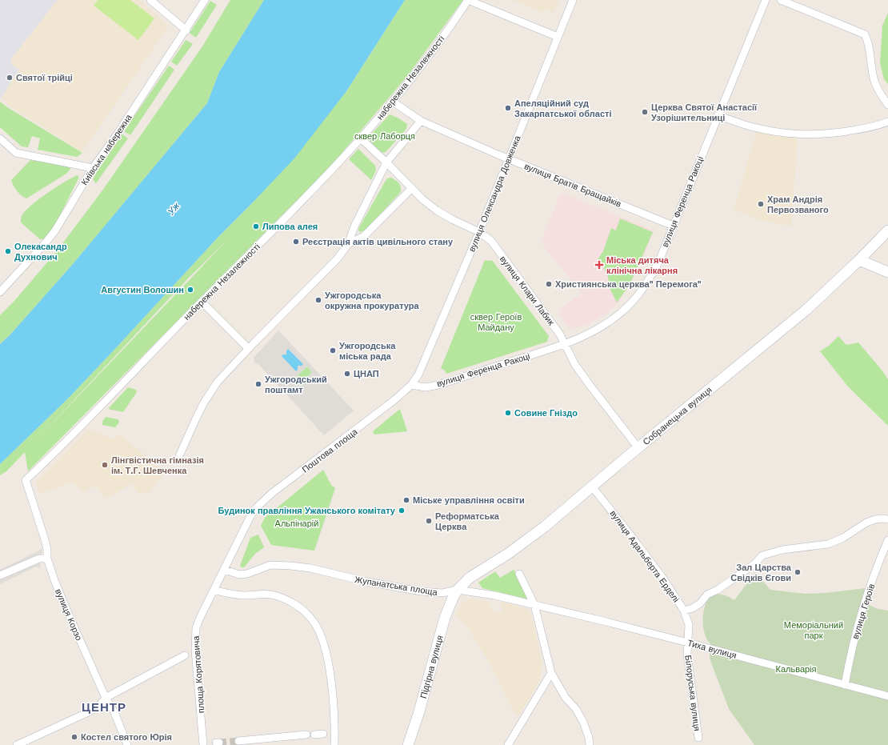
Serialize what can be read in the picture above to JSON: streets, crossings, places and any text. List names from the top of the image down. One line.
{"streets":{"main road":["Собранецька вулиця","Підгірна вулиця"],"street":["набережна Незалежності","Київська набережна","вулиця Братів Бращайків","вулиця Олександра Довженка","вулиця Ференца Ракоці","вулиця Клари Лабик","Поштова площа","вулиця Адальберта Ерделі","Жупанатська площа","вулиця Героїв","вулиця Корзо","Тиха вулиця","площа Корятовича","Білоруська вулиця"]},"crossings":[["набережна Незалежності","вулиця Корзо"],["вулиця Братів Бращайків","вулиця Олександра Довженка"],["вулиця Братів Бращайків","вулиця Ференца Ракоці"],["вулиця Олександра Довженка","вулиця Ференца Ракоці"],["вулиця Олександра Довженка","вулиця Клари Лабик"],["вулиця Олександра Довженка","Поштова площа"],["вулиця Ференца Ракоці","вулиця Клари Лабик"],["вулиця Ференца Ракоці","Поштова площа"],["вулиця Клари Лабик","Собранецька вулиця"],["Собранецька вулиця","вулиця Адальберта Ерделі"],["Собранецька вулиця","Жупанатська площа"],["Собранецька вулиця","Підгірна вулиця"],["Поштова площа","Жупанатська площа"],["вулиця Адальберта Ерделі","Білоруська вулиця"],["Жупанатська площа","Тиха вулиця"],["Жупанатська площа","Підгірна вулиця"],["вулиця Героїв","Тиха вулиця"],["Тиха вулиця","Білоруська вулиця"]],"districts":["ЦЕНТР"],"water":["Уж"],"parks":["сквер Лаборця","сквер Героїв Майдану","Альпінарій","Меморіальний парк","Кальварія"],"places":{"other":["Святої трійці","Апеляційний суд Закарпатської області","Церква Святої Анастасії Узорішительниці","Храм Андрія Первозваного","Липова алея","Реєстрація актів цивільного стану","Олекасандр Духнович","Християнська церква\" Перемога\"","Августин Волошин","Ужгородська окружна прокуратура","Ужгородська міська рада","ЦНАП","Ужгородський поштамт","Совине Гніздо","Лінгвістична гімназія ім. Т.Г. Шевченка","Міське управління освіти","Будинок правління Ужанського комітату","Реформатська Церква","Зал Царства Свідків Єгови","Костел святого Юрія"],"health":["Міська дитяча клінічна лікарня"]}}
